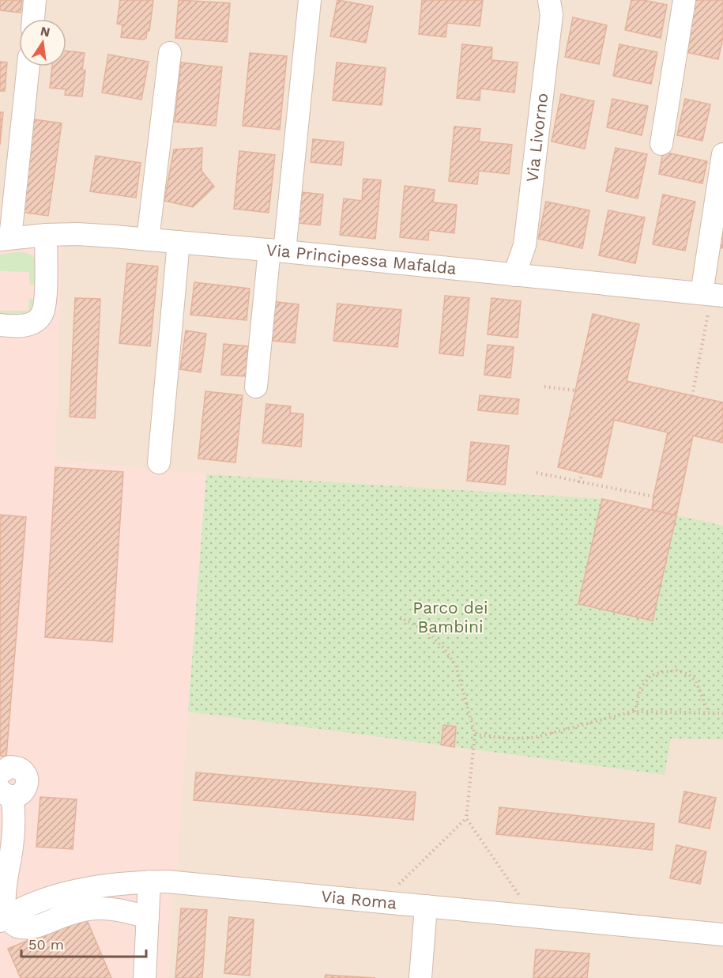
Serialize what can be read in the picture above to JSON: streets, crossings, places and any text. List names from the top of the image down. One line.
{"streets":{"street":["Via Livorno","Via Principessa Mafalda","Via Roma"]},"crossings":[["Via Livorno","Via Principessa Mafalda"]],"parks":["Parco dei Bambini"],"scale_bar":"50 m","north":"top"}
